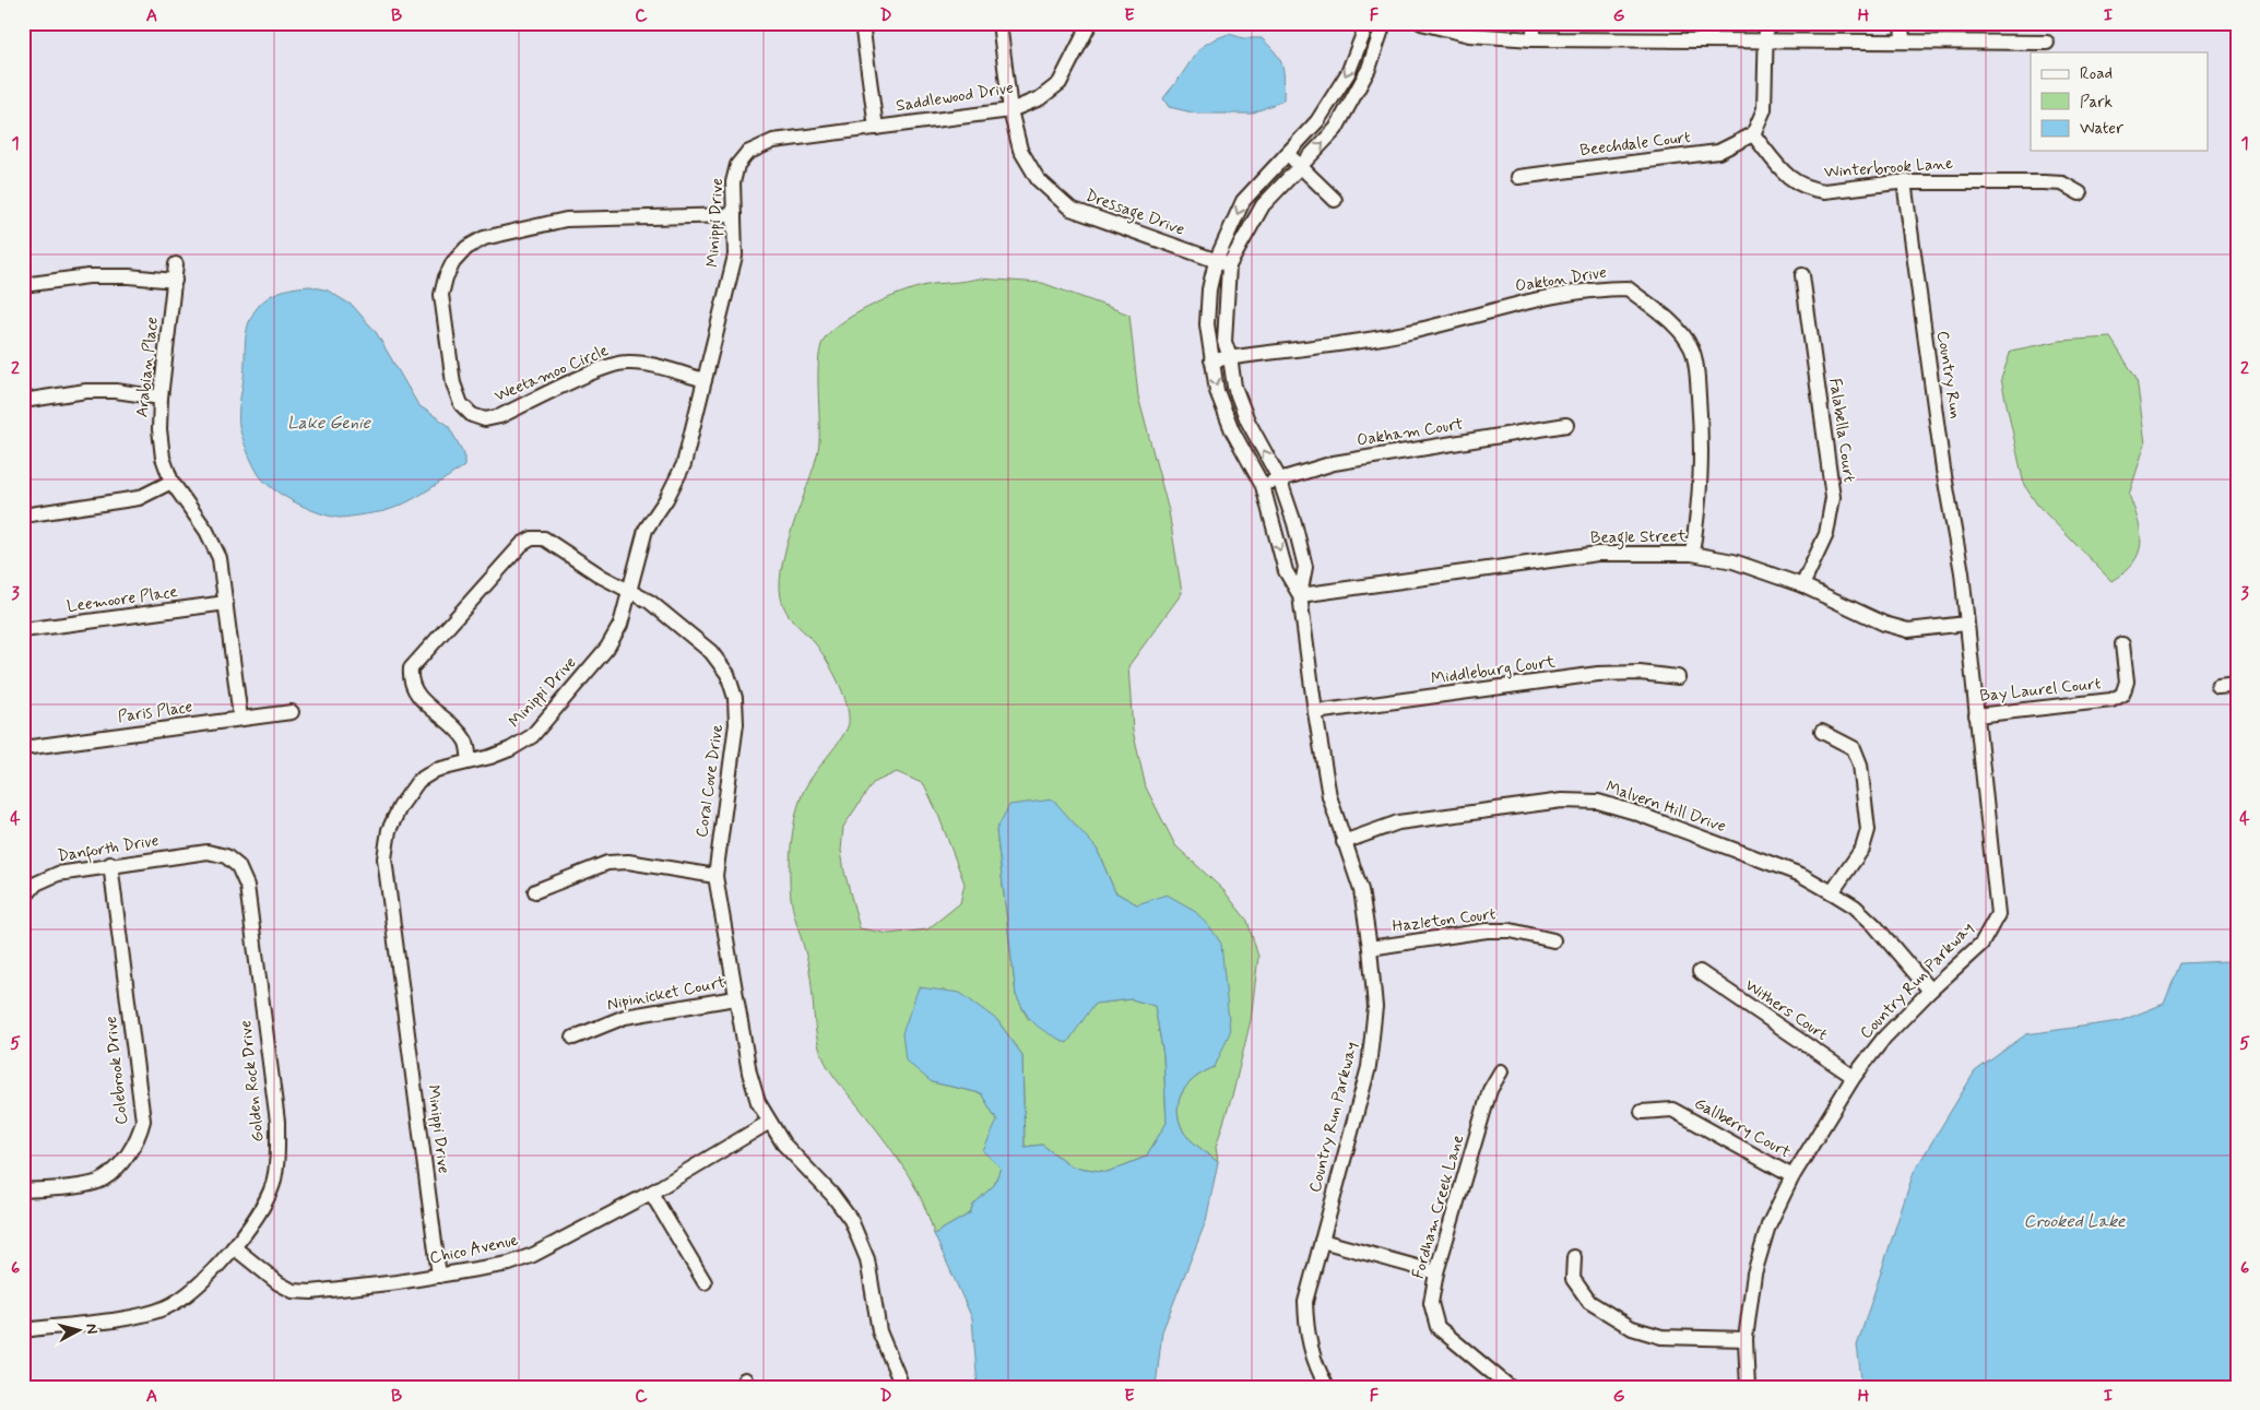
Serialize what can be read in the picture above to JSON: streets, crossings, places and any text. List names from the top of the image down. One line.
{"streets":{"street":["Saddlewood Drive","Beechdale Court","Winterbrook Lane","Dressage Drive","Minippi Drive","Oakton Drive","Arabian Place","Weetamoo Circle","Country Run","Falabella Court","Oakham Court","Beagle Street","Leemoore Place","Middleburg Court","Bay Laurel Court","Paris Place","Coral Cove Drive","Malvern Hill Drive","Danforth Drive","Hazleton Court","Country Run Parkway","Nipinicket Court","Withers Court","Colebrook Drive","Golden Rock Drive","Gallberry Court","Fordham Creek Lane","Chico Avenue"]},"crossings":[["Saddlewood Drive","Dressage Drive"],["Saddlewood Drive","Minippi Drive"],["Beechdale Court","Winterbrook Lane"],["Winterbrook Lane","Country Run"],["Dressage Drive","Country Run Parkway"],["Minippi Drive","Weetamoo Circle"],["Minippi Drive","Coral Cove Drive"],["Minippi Drive","Chico Avenue"],["Oakton Drive","Beagle Street"],["Oakton Drive","Country Run Parkway"],["Arabian Place","Leemoore Place"],["Arabian Place","Paris Place"],["Country Run","Country Run Parkway"],["Falabella Court","Beagle Street"],["Oakham Court","Country Run Parkway"],["Beagle Street","Country Run Parkway"],["Middleburg Court","Country Run Parkway"],["Bay Laurel Court","Country Run Parkway"],["Coral Cove Drive","Nipinicket Court"],["Coral Cove Drive","Chico Avenue"],["Malvern Hill Drive","Country Run Parkway"],["Danforth Drive","Colebrook Drive"],["Danforth Drive","Golden Rock Drive"],["Hazleton Court","Country Run Parkway"],["Country Run Parkway","Withers Court"],["Country Run Parkway","Gallberry Court"],["Golden Rock Drive","Chico Avenue"]],"water":["Lake Genie","Crooked Lake"],"legend":["Road","Park","Water"],"north":"right","grid":{"columns":["A","B","C","D","E","F","G","H","I"],"rows":["1","2","3","4","5","6"]}}
